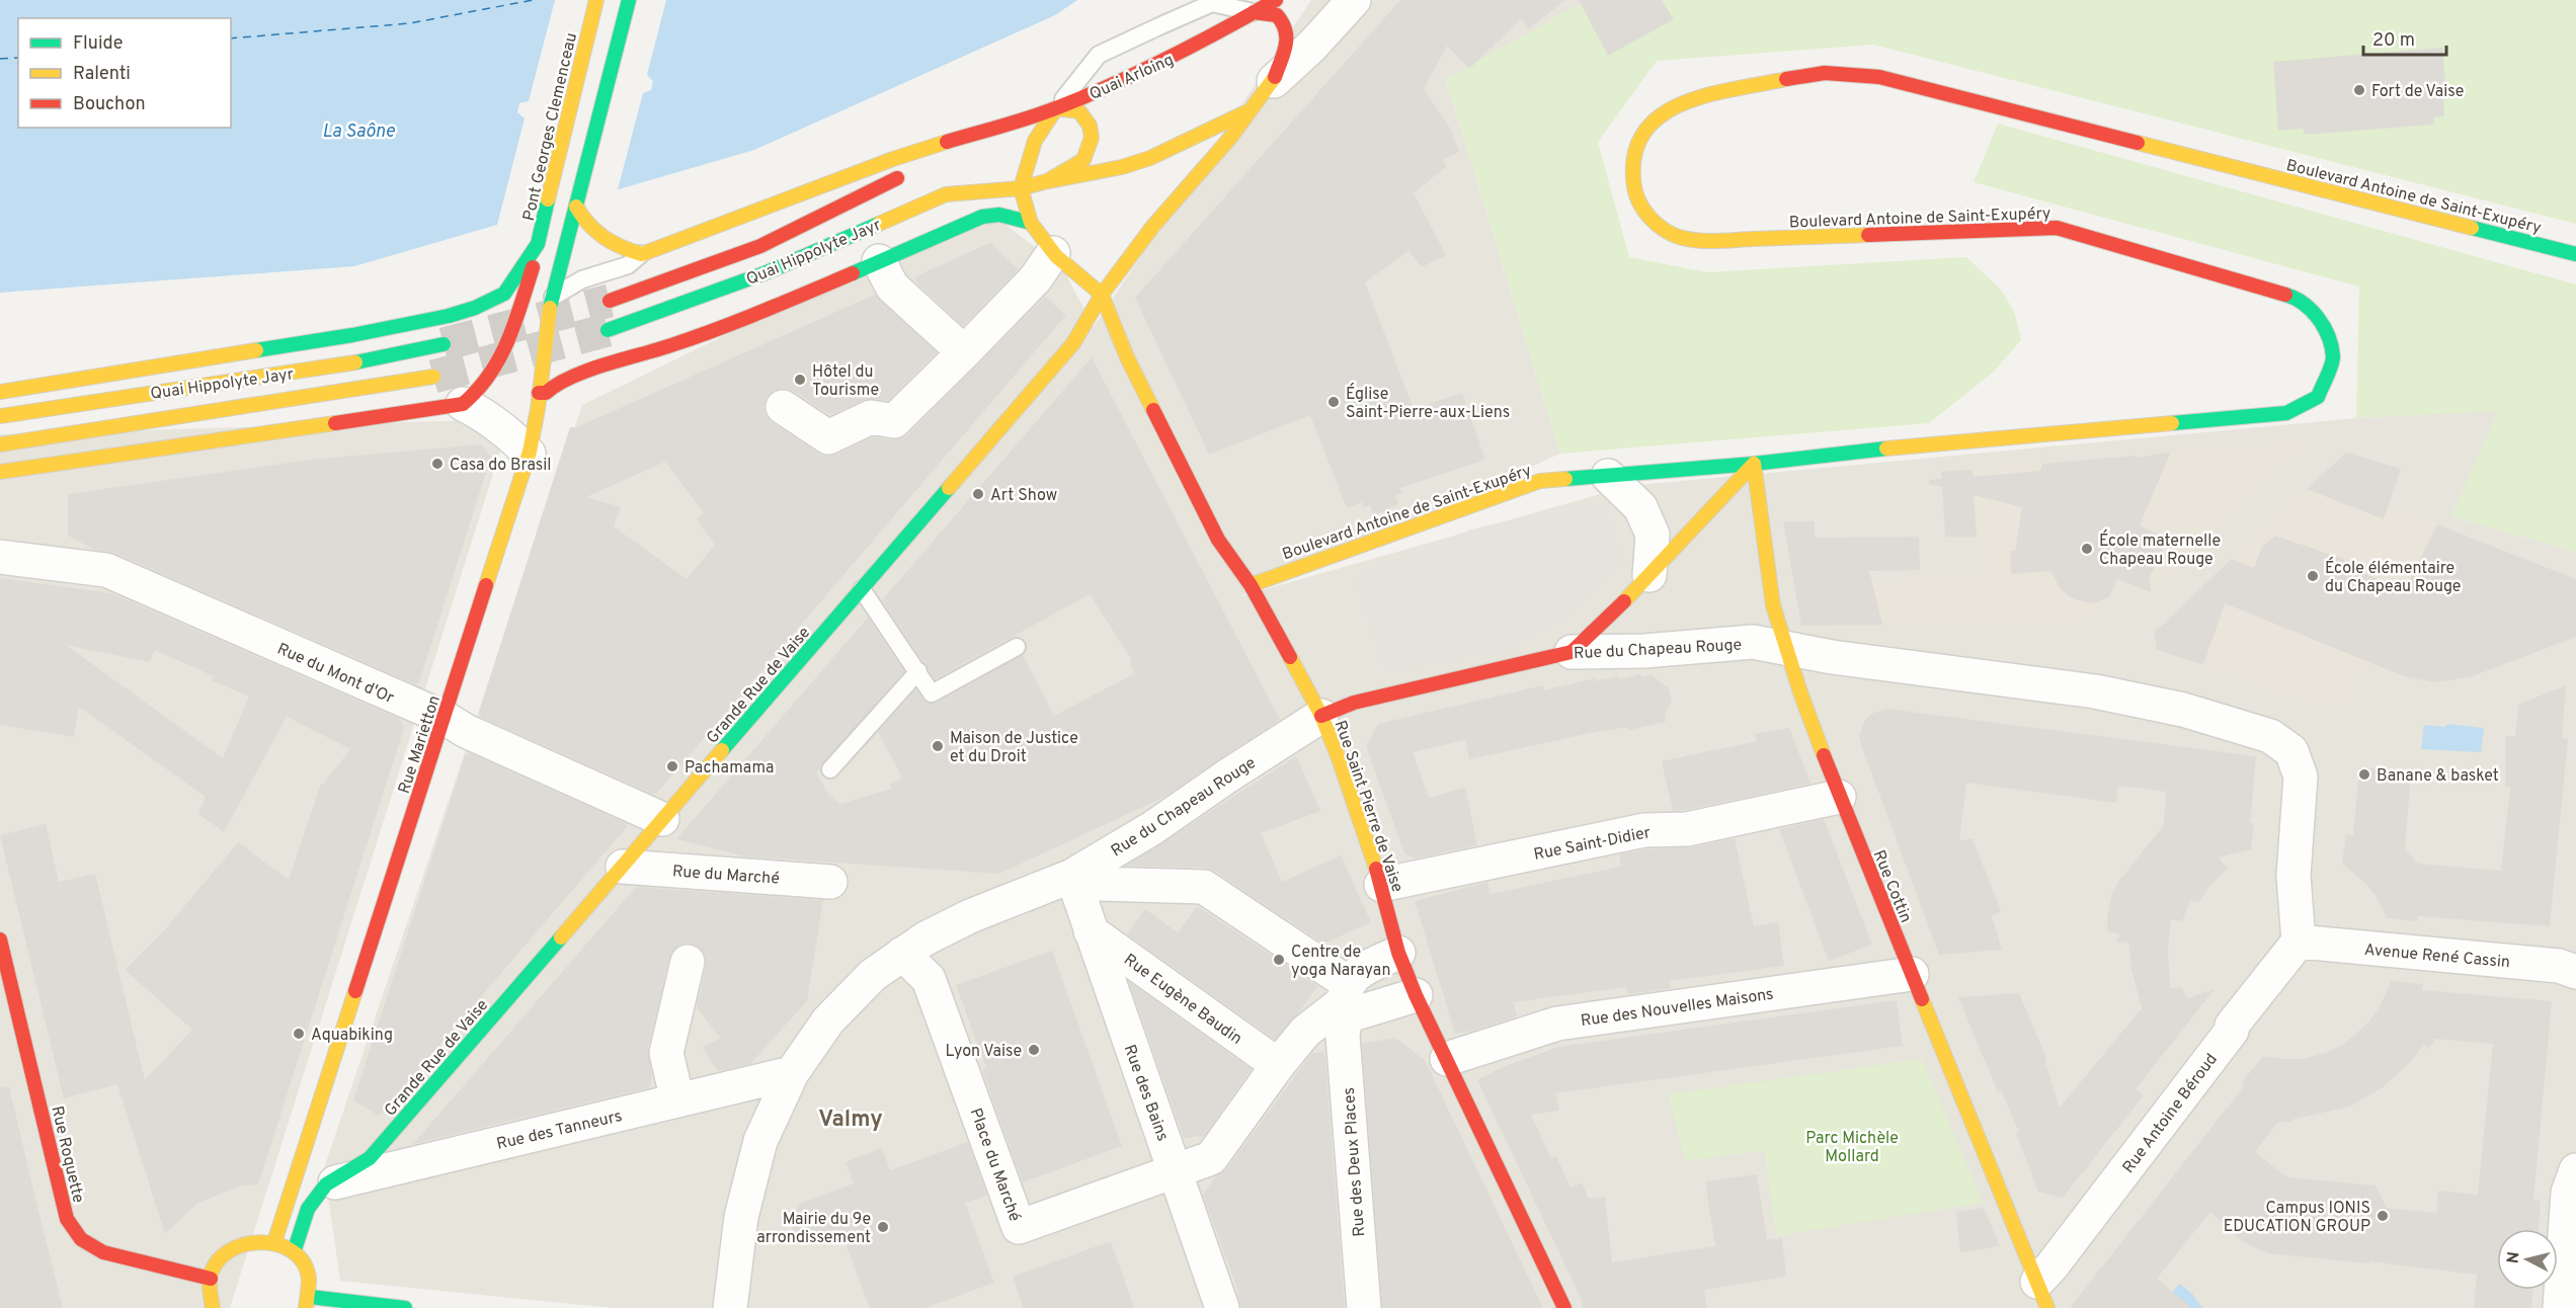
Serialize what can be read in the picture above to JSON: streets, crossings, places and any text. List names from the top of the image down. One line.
{"streets":{"street":["Quai Arloing","Pont Georges Clemenceau","Boulevard Antoine de Saint-Exupéry","Quai Hippolyte Jayr","Rue du Chapeau Rouge","Rue du Mont d'Or","Grande Rue de Vaise","Rue Marietton","Rue Saint Pierre de Vaise","Rue Saint-Didier","Rue du Marché","Rue Cottin","Avenue René Cassin","Rue Eugène Baudin","Rue des Nouvelles Maisons","Rue des Bains","Rue Antoine Béroud","Rue des Tanneurs","Rue Roquette","Rue des Deux Places","Place du Marché"]},"crossings":[["Boulevard Antoine de Saint-Exupéry","Rue Saint Pierre de Vaise"],["Boulevard Antoine de Saint-Exupéry","Rue Cottin"],["Rue du Chapeau Rouge","Rue Saint Pierre de Vaise"],["Rue du Chapeau Rouge","Rue Cottin"],["Rue du Chapeau Rouge","Avenue René Cassin"],["Rue du Chapeau Rouge","Rue des Bains"],["Rue du Chapeau Rouge","Rue Antoine Béroud"],["Rue du Chapeau Rouge","Place du Marché"],["Rue du Mont d'Or","Grande Rue de Vaise"],["Rue du Mont d'Or","Rue Marietton"],["Grande Rue de Vaise","Rue Saint Pierre de Vaise"],["Grande Rue de Vaise","Rue du Marché"],["Grande Rue de Vaise","Rue des Tanneurs"],["Rue Saint Pierre de Vaise","Rue Saint-Didier"],["Rue Saint Pierre de Vaise","Rue des Nouvelles Maisons"],["Rue Saint-Didier","Rue Cottin"],["Rue Cottin","Rue des Nouvelles Maisons"],["Rue Cottin","Rue Antoine Béroud"],["Avenue René Cassin","Rue Antoine Béroud"],["Rue Eugène Baudin","Rue des Bains"],["Rue des Bains","Place du Marché"]],"districts":["Valmy"],"water":["La Saône"],"parks":["Parc Michèle Mollard"],"places":["Fort de Vaise","Hôtel du Tourisme","Église Saint-Pierre-aux-Liens","Casa do Brasil","Art Show","École maternelle Chapeau Rouge","École élémentaire du Chapeau Rouge","Maison de Justice et du Droit","Pachamama","Banane & basket","Centre de yoga Narayan","Aquabiking","Lyon Vaise","Campus IONIS EDUCATION GROUP","Mairie du 9e arrondissement"],"legend":["Fluide","Ralenti","Bouchon"],"scale_bar":"20 m","north":"left"}
